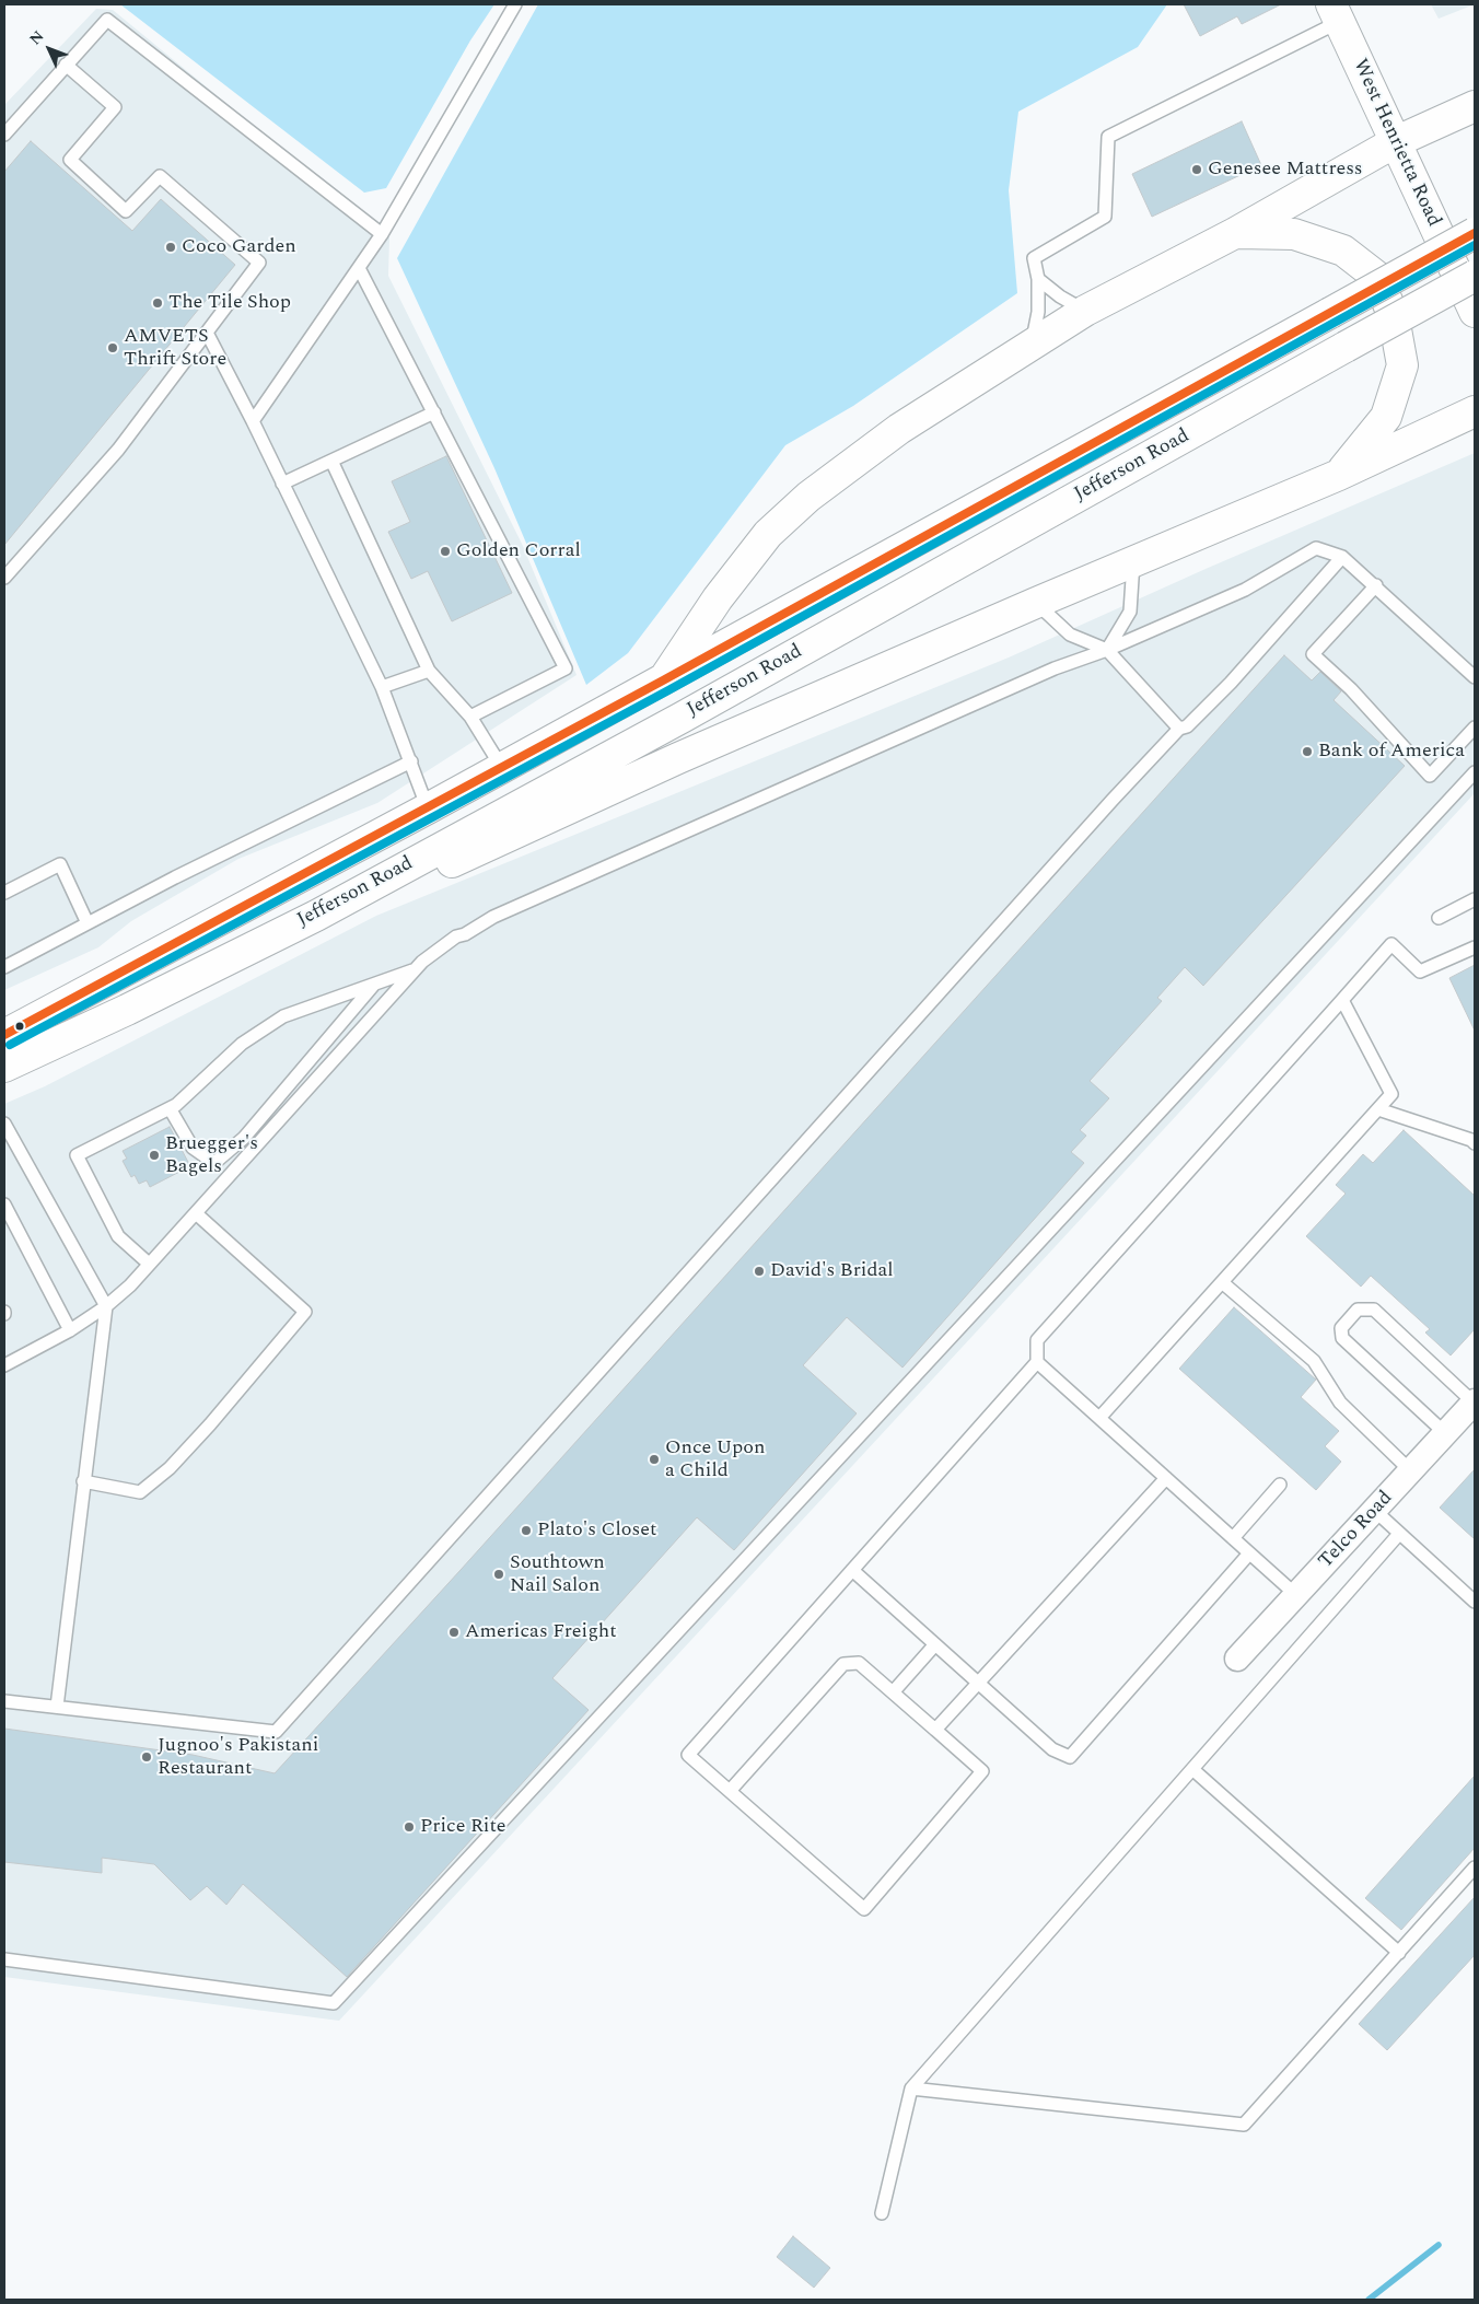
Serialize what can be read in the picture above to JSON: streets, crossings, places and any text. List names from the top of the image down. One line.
{"streets":{"main road":["West Henrietta Road","Jefferson Road"],"street":["Telco Road"]},"places":["Genesee Mattress","Coco Garden","The Tile Shop","AMVETS Thrift Store","Golden Corral","Bank of America","Bruegger's Bagels","David's Bridal","Once Upon a Child","Plato's Closet","Southtown Nail Salon","Americas Freight","Jugnoo's Pakistani Restaurant","Price Rite"],"north":"top left"}
